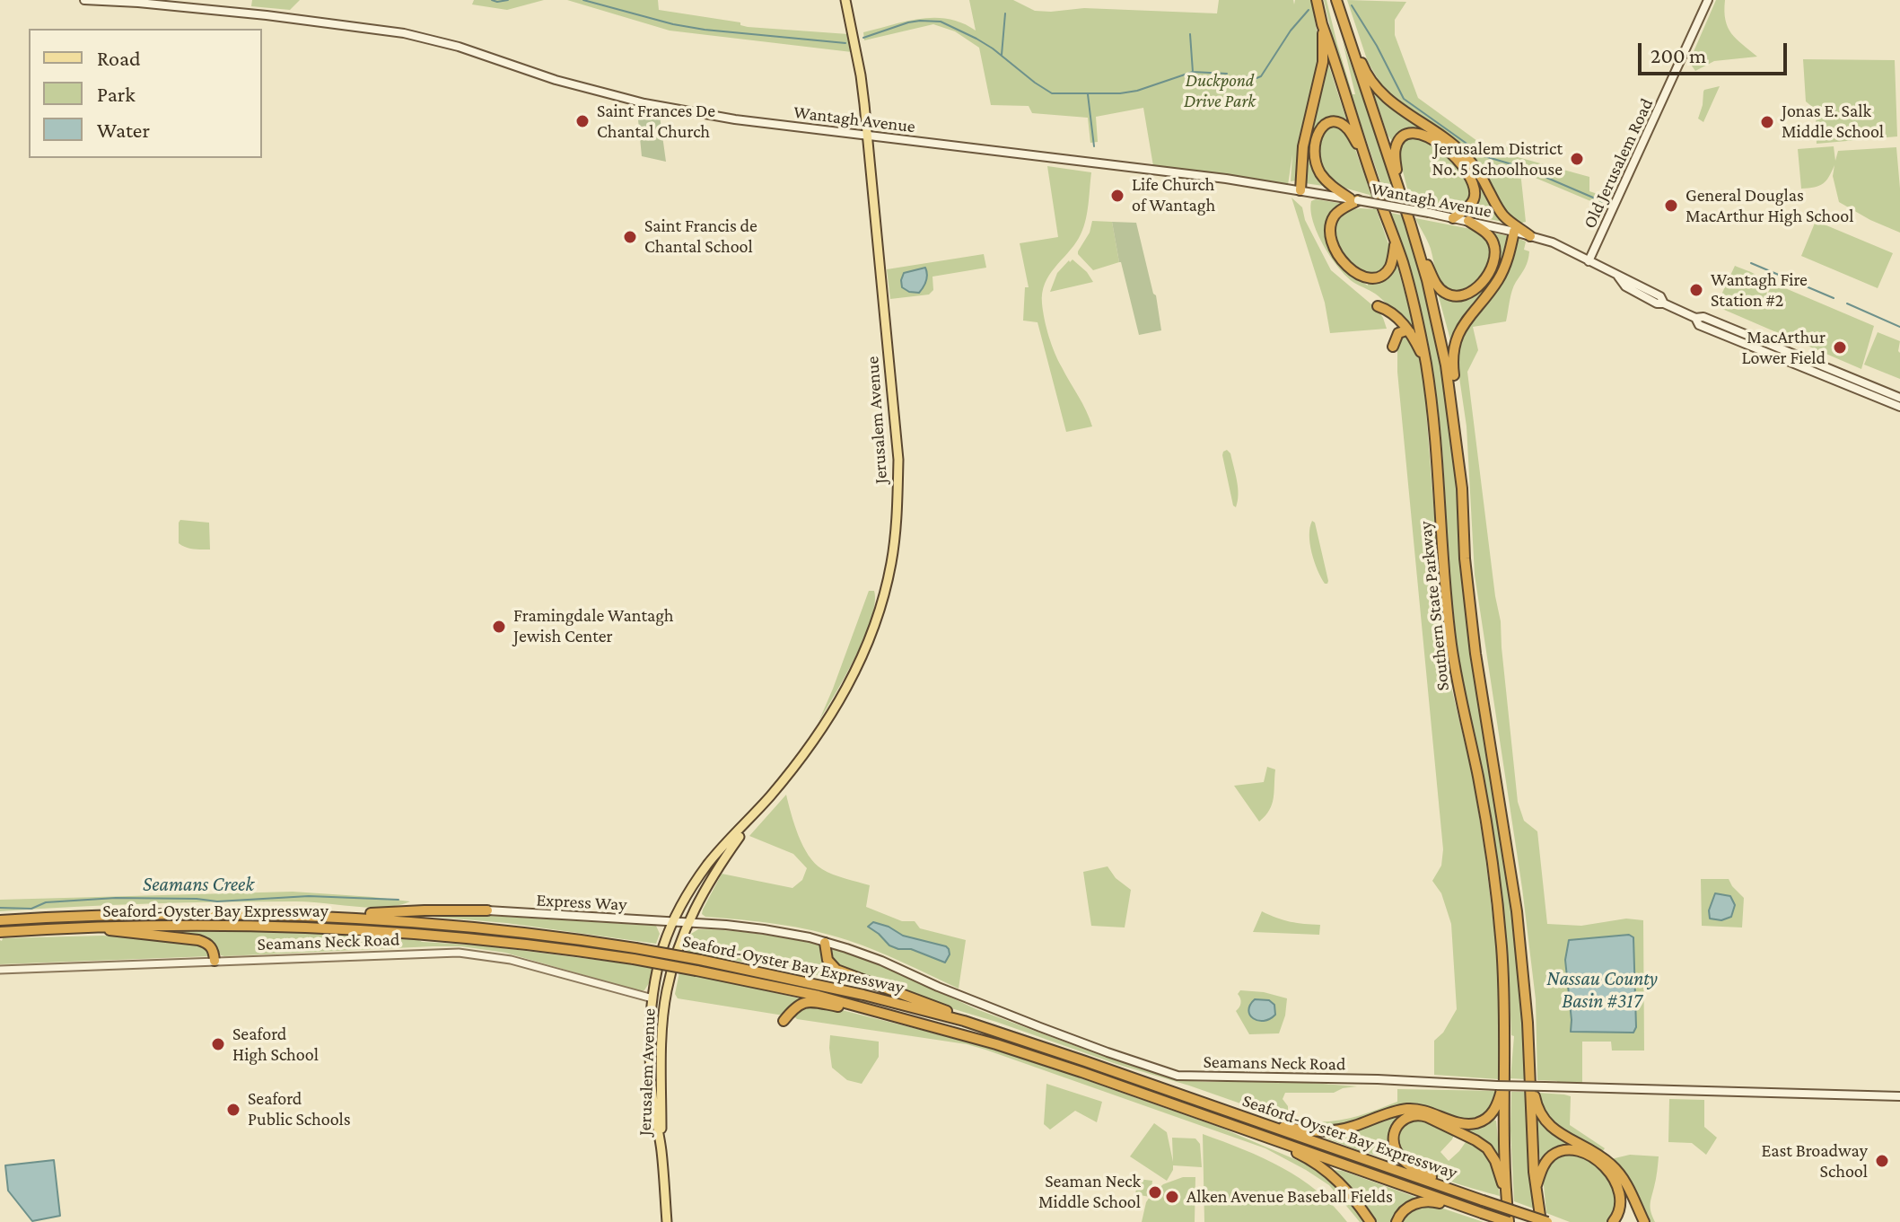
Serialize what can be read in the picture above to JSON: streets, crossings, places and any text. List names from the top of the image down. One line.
{"streets":{"highway":["Southern State Parkway","Seaford-Oyster Bay Expressway"],"main road":["Wantagh Avenue","Old Jerusalem Road","Jerusalem Avenue","Express Way","Seamans Neck Road"]},"crossings":[["Wantagh Avenue","Old Jerusalem Road"],["Wantagh Avenue","Jerusalem Avenue"],["Jerusalem Avenue","Express Way"],["Jerusalem Avenue","Seamans Neck Road"],["Southern State Parkway","Seaford-Oyster Bay Expressway"],["Express Way","Seamans Neck Road"]],"water":["Seamans Creek","Nassau County Basin #317"],"parks":["Duckpond Drive Park"],"places":["Saint Frances De Chantal Church","Jonas E. Salk Middle School","Jerusalem District No. 5 Schoolhouse","Life Church of Wantagh","General Douglas MacArthur High School","Saint Francis de Chantal School","Wantagh Fire Station #2","MacArthur Lower Field","Framingdale Wantagh Jewish Center","Seaford High School","Seaford Public Schools","East Broadway School","Seaman Neck Middle School","Alken Avenue Baseball Fields"],"legend":["Road","Park","Water"],"scale_bar":"200 m"}
